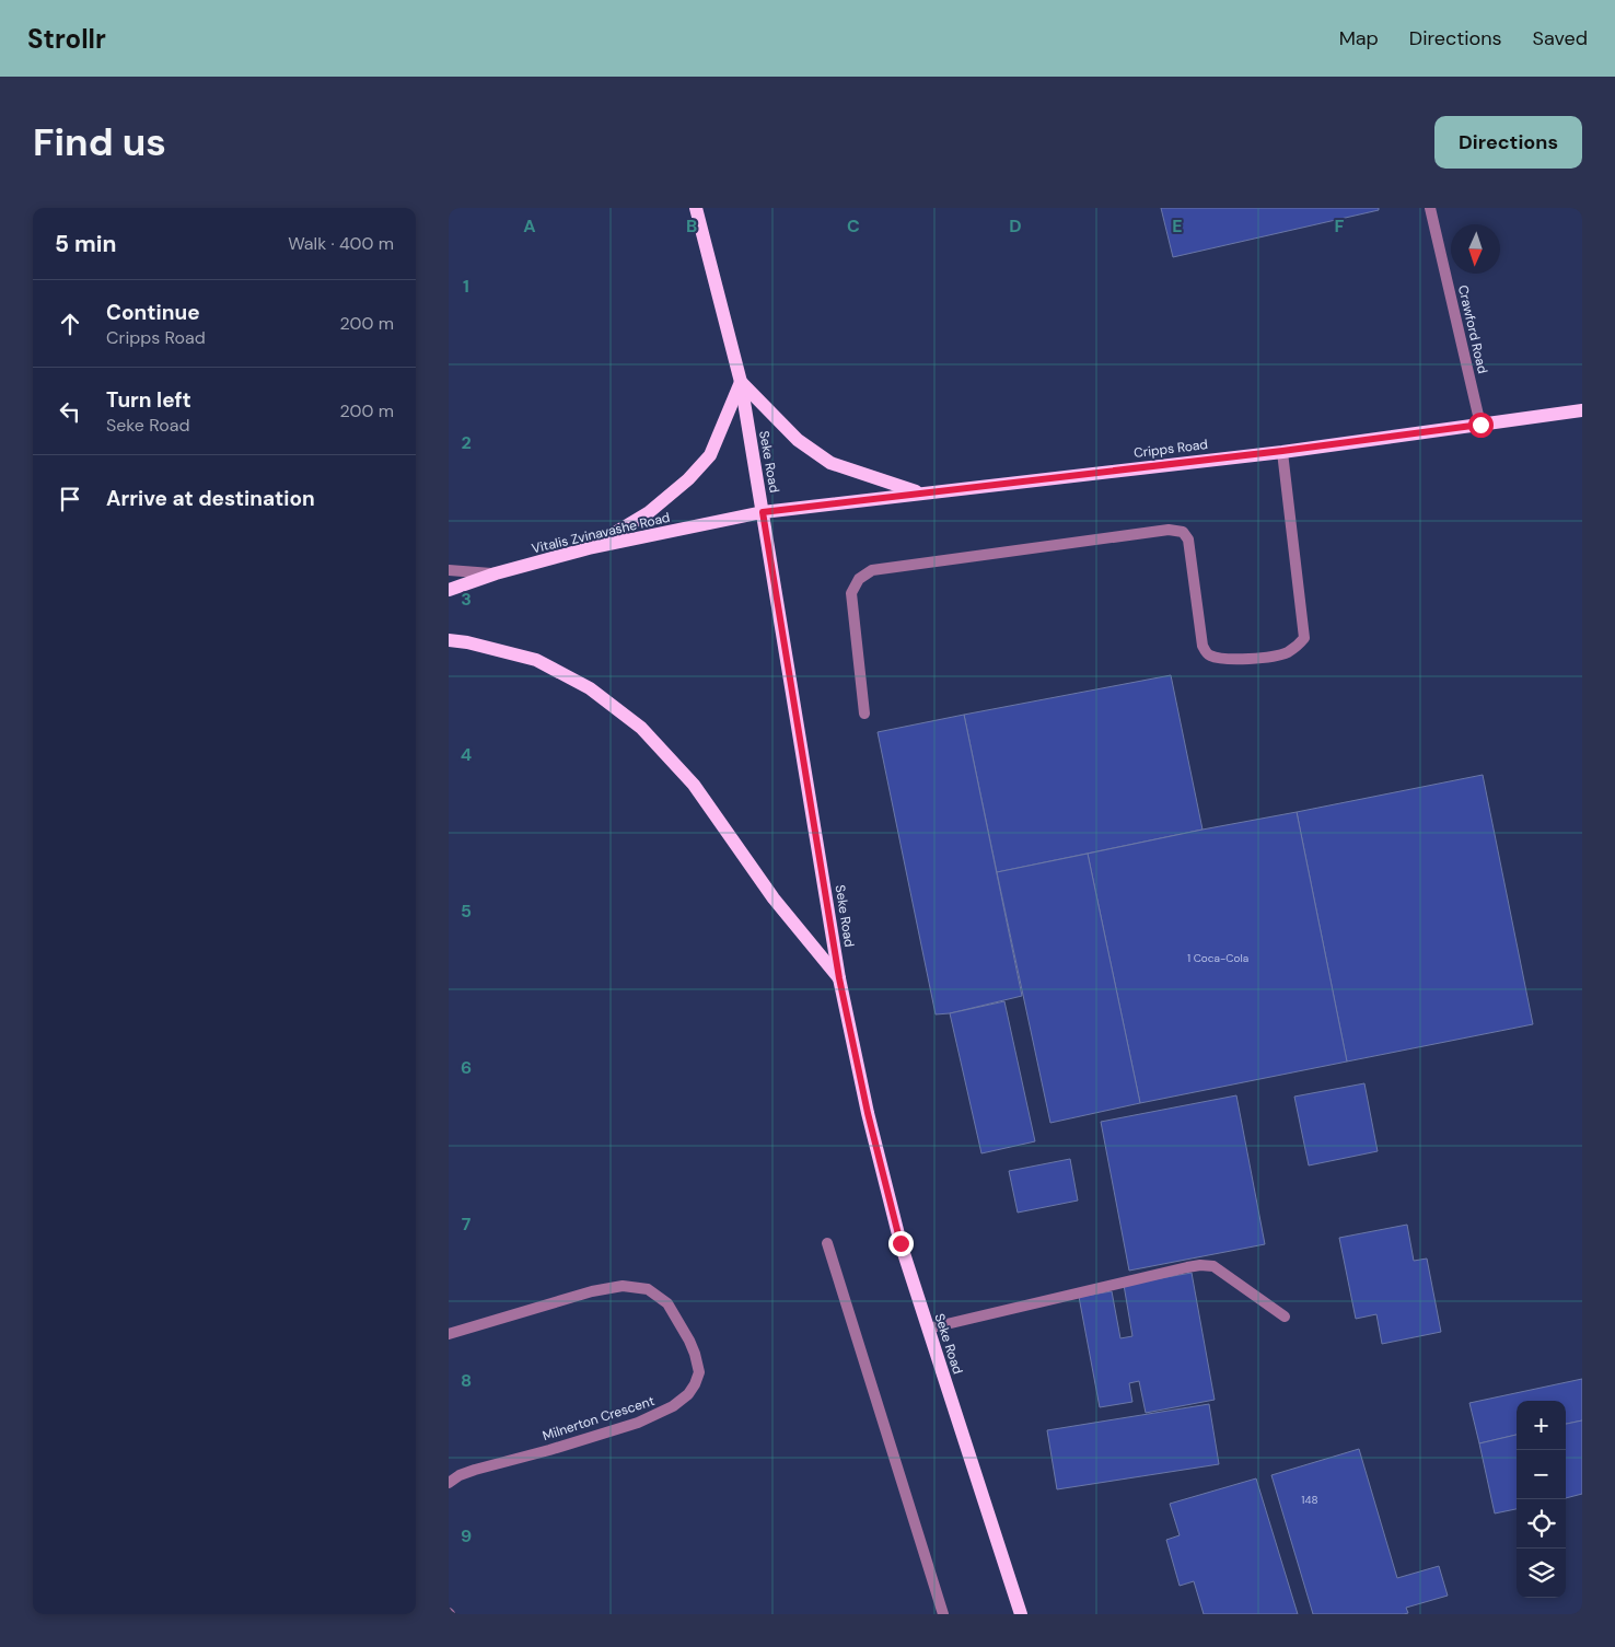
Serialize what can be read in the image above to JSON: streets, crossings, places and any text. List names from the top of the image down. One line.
{"streets":{"main road":["Cripps Road","Seke Road","Vitalis Zvinavashe Road"],"street":["Crawford Road","Milnerton Crescent"]},"crossings":[["Crawford Road","Cripps Road"],["Cripps Road","Seke Road"],["Cripps Road","Vitalis Zvinavashe Road"],["Seke Road","Vitalis Zvinavashe Road"]],"house_numbers":["1 Coca-Cola","148"],"north":"bottom","page":{"header":"Strollr","nav":["Map","Directions","Saved"],"buttons":"Directions","title":"Find us","heading":["5 min","Walk · 400 m"],"list":[["Continue","Cripps Road","200 m"],["Turn left","Seke Road","200 m"],"Arrive at destination"],"map_buttons":["+","−"]},"grid":{"columns":["A","B","C","D","E","F"],"rows":["1","2","3","4","5","6","7","8","9"]}}
